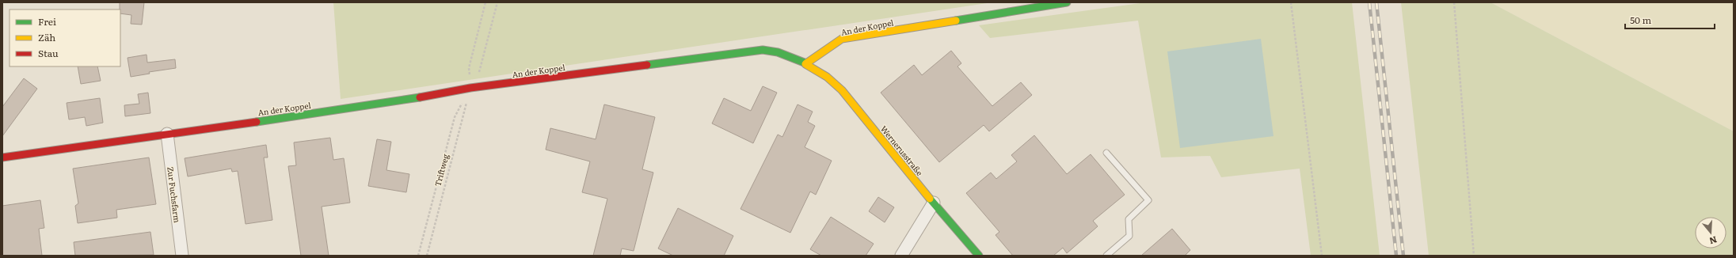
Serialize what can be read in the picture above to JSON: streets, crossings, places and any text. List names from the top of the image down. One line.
{"streets":{"street":["An der Koppel","Wernerusstraße","Zur Fuchsfarm"],"path":["Triftweg"]},"crossings":[["An der Koppel","Wernerusstraße"],["An der Koppel","Triftweg"],["An der Koppel","Zur Fuchsfarm"]],"legend":["Frei","Zäh","Stau"],"scale_bar":"50 m","north":"bottom"}
